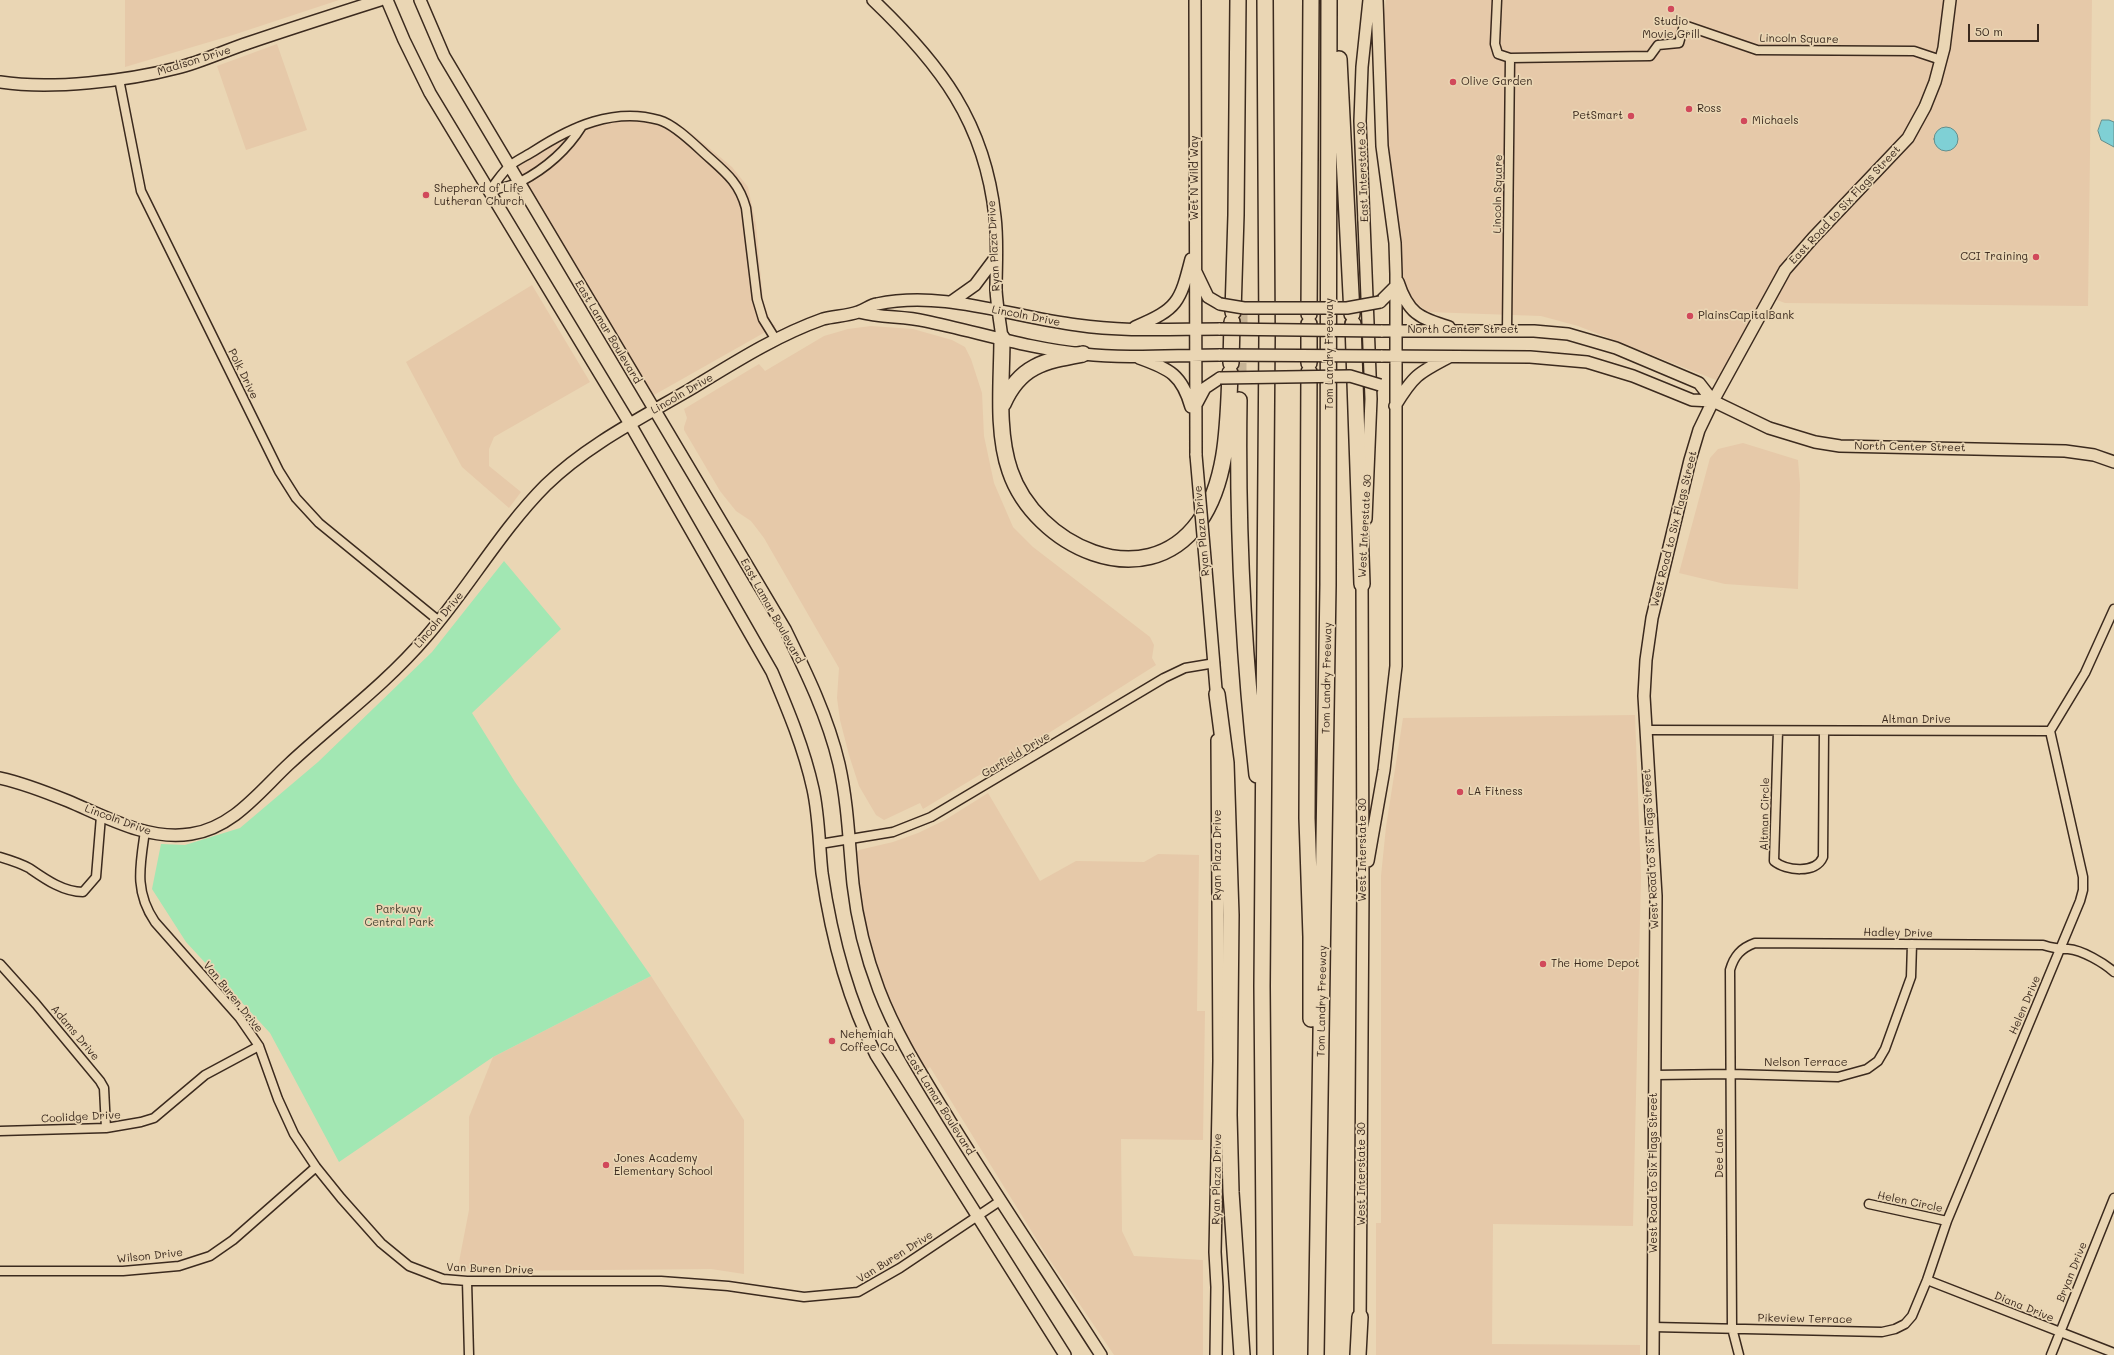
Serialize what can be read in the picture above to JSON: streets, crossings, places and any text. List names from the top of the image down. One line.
{"streets":{"highway":["Tom Landry Freeway"],"main road":["Madison Drive","East Interstate 30","Wet N Wild Way","East Road to Six Flags Street","Ryan Plaza Drive","Lincoln Drive","North Center Street","East Lamar Boulevard","West Interstate 30","West Road to Six Flags Street"],"street":["Lincoln Square","Polk Drive","Altman Drive","Garfield Drive","Altman Circle","Hadley Drive","Van Buren Drive","Helen Drive","Adams Drive","Nelson Terrace","Coolidge Drive","Dee Lane","Helen Circle","Wilson Drive","Bryan Drive","Diana Drive","Pikeview Terrace"]},"crossings":[["Lincoln Square","East Road to Six Flags Street"],["Lincoln Square","North Center Street"],["Madison Drive","Polk Drive"],["East Interstate 30","West Interstate 30"],["Wet N Wild Way","Ryan Plaza Drive"],["Wet N Wild Way","Lincoln Drive"],["Wet N Wild Way","North Center Street"],["East Road to Six Flags Street","North Center Street"],["East Road to Six Flags Street","West Road to Six Flags Street"],["Ryan Plaza Drive","Lincoln Drive"],["Ryan Plaza Drive","North Center Street"],["Ryan Plaza Drive","Garfield Drive"],["Lincoln Drive","North Center Street"],["Lincoln Drive","East Lamar Boulevard"],["Lincoln Drive","Polk Drive"],["Lincoln Drive","Van Buren Drive"],["North Center Street","West Road to Six Flags Street"],["East Lamar Boulevard","Garfield Drive"],["East Lamar Boulevard","Van Buren Drive"],["West Road to Six Flags Street","Altman Drive"],["West Road to Six Flags Street","Nelson Terrace"],["West Road to Six Flags Street","Pikeview Terrace"],["Altman Drive","Altman Circle"],["Altman Drive","Helen Drive"],["Hadley Drive","Helen Drive"],["Hadley Drive","Nelson Terrace"],["Hadley Drive","Dee Lane"],["Van Buren Drive","Coolidge Drive"],["Van Buren Drive","Wilson Drive"],["Helen Drive","Helen Circle"],["Helen Drive","Diana Drive"],["Helen Drive","Pikeview Terrace"],["Adams Drive","Coolidge Drive"],["Nelson Terrace","Dee Lane"],["Dee Lane","Pikeview Terrace"],["Bryan Drive","Diana Drive"],["Diana Drive","Pikeview Terrace"]],"parks":["Parkway Central Park"],"places":["Studio Movie Grill","Olive Garden","Ross","PetSmart","Michaels","Shepherd of Life Lutheran Church","CCI Training","PlainsCapitalBank","LA Fitness","The Home Depot","Nehemiah Coffee Co.","Jones Academy Elementary School"],"scale_bar":"50 m"}
